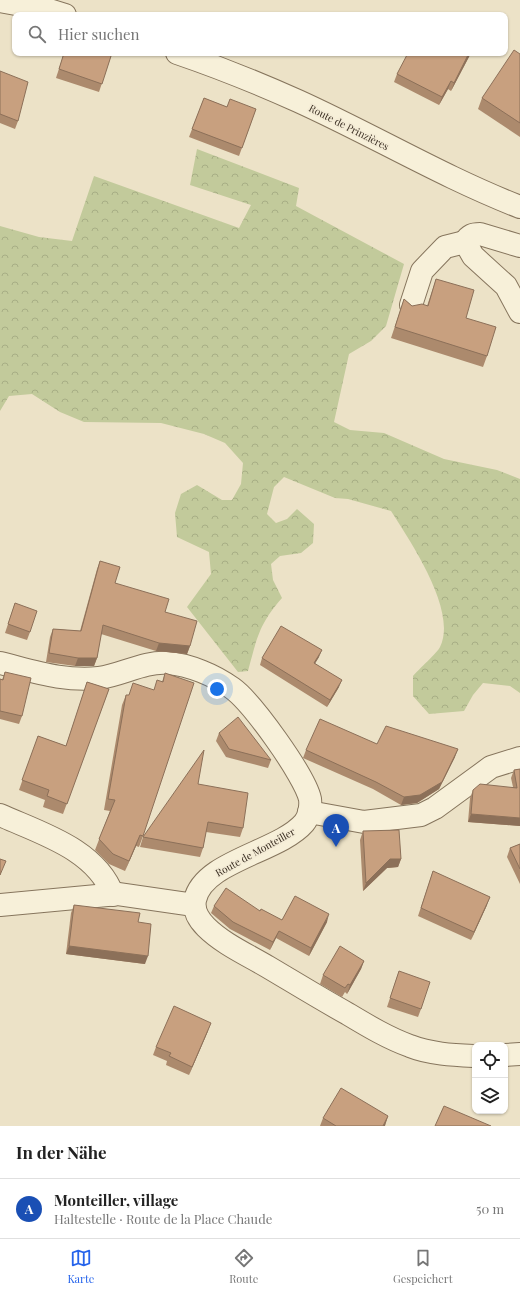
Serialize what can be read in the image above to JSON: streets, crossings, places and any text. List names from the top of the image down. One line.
{"streets":{"street":["Route de Prinzières","Route de Monteiller"]},"page":{"search":"Hier suchen","pins":"A","heading":"In der Nähe","list":[{"mark":"A","name":"Monteiller, village","note":"Haltestelle · Route de la Place Chaude","value":"50 m"}],"nav":["Karte","Route","Gespeichert"]}}
